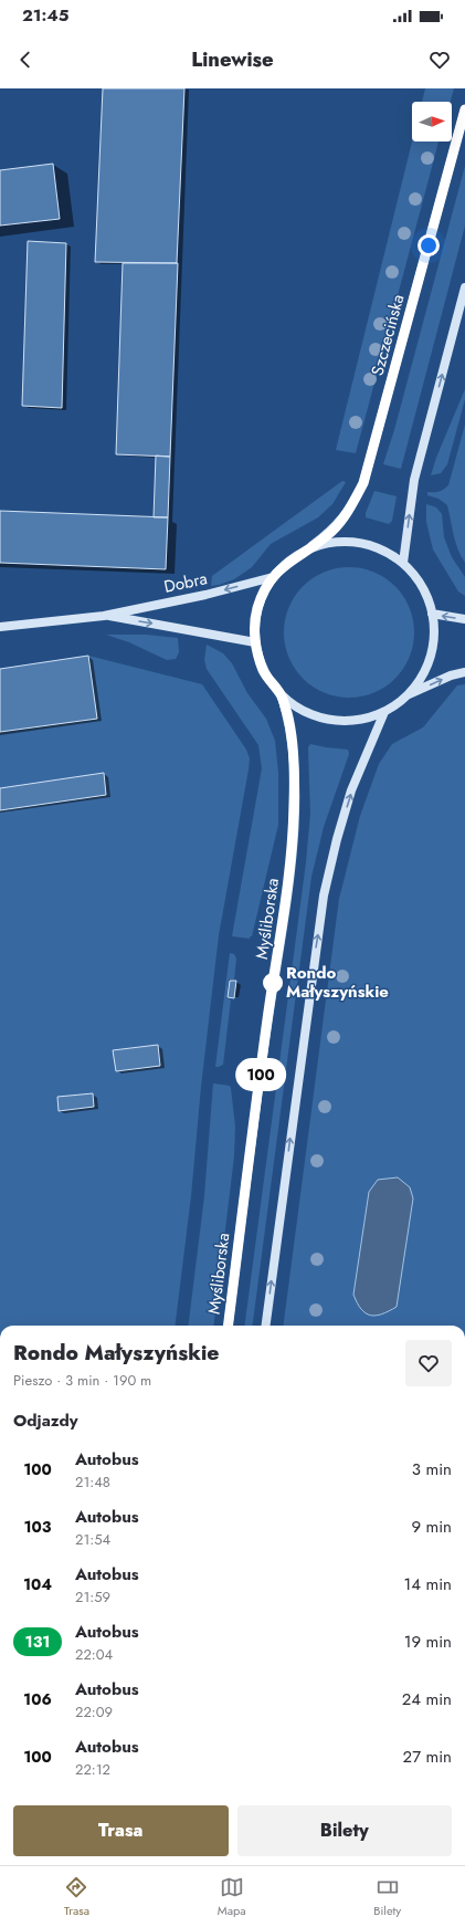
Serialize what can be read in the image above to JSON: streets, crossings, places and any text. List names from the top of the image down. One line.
{"streets":{"main road":["Szczecińska","Dobra","Myśliborska"]},"places":["Rondo Małyszyńskie"],"lines":["bus line 100"],"north":"right","page":{"status":"21:45","header":"Linewise","on_map":"100","heading":[["Rondo Małyszyńskie","Pieszo · 3 min · 190 m"],"Odjazdy"],"list":[{"mark":"100","name":"Autobus","note":"21:48","value":"3 min"},{"mark":"103","name":"Autobus","note":"21:54","value":"9 min"},{"mark":"104","name":"Autobus","note":"21:59","value":"14 min"},{"mark":"131","name":"Autobus","note":"22:04","value":"19 min"},{"mark":"106","name":"Autobus","note":"22:09","value":"24 min"},{"mark":"100","name":"Autobus","note":"22:12","value":"27 min"}],"buttons":["Trasa","Bilety"],"tabs":["Trasa","Mapa","Bilety"]}}
